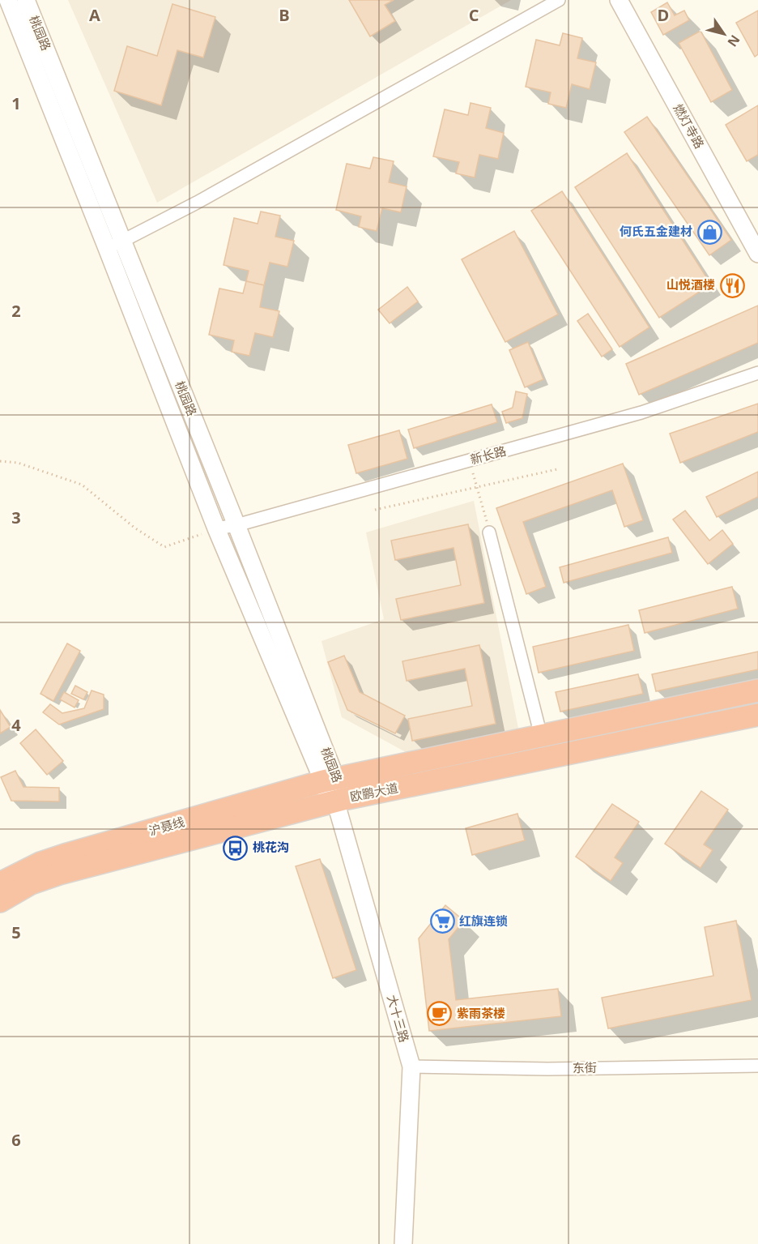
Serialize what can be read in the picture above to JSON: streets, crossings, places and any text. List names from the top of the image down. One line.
{"streets":{"highway":["欧鹏大道","沪聂线"],"main road":["桃园路","燃灯寺路","大十三路"],"street":["新长路","东街"]},"crossings":[["桃园路","新长路"],["桃园路","欧鹏大道"],["桃园路","沪聂线"],["桃园路","大十三路"],["欧鹏大道","沪聂线"],["欧鹏大道","大十三路"],["沪聂线","大十三路"],["大十三路","东街"]],"places":{"shop":["何氏五金建材"],"restaurant":["山悦酒楼"],"bus stop":["桃花沟"],"supermarket":["红旗连锁"],"cafe":["紫雨茶楼"]},"north":"bottom right","grid":{"columns":["A","B","C","D"],"rows":["1","2","3","4","5","6"]}}
